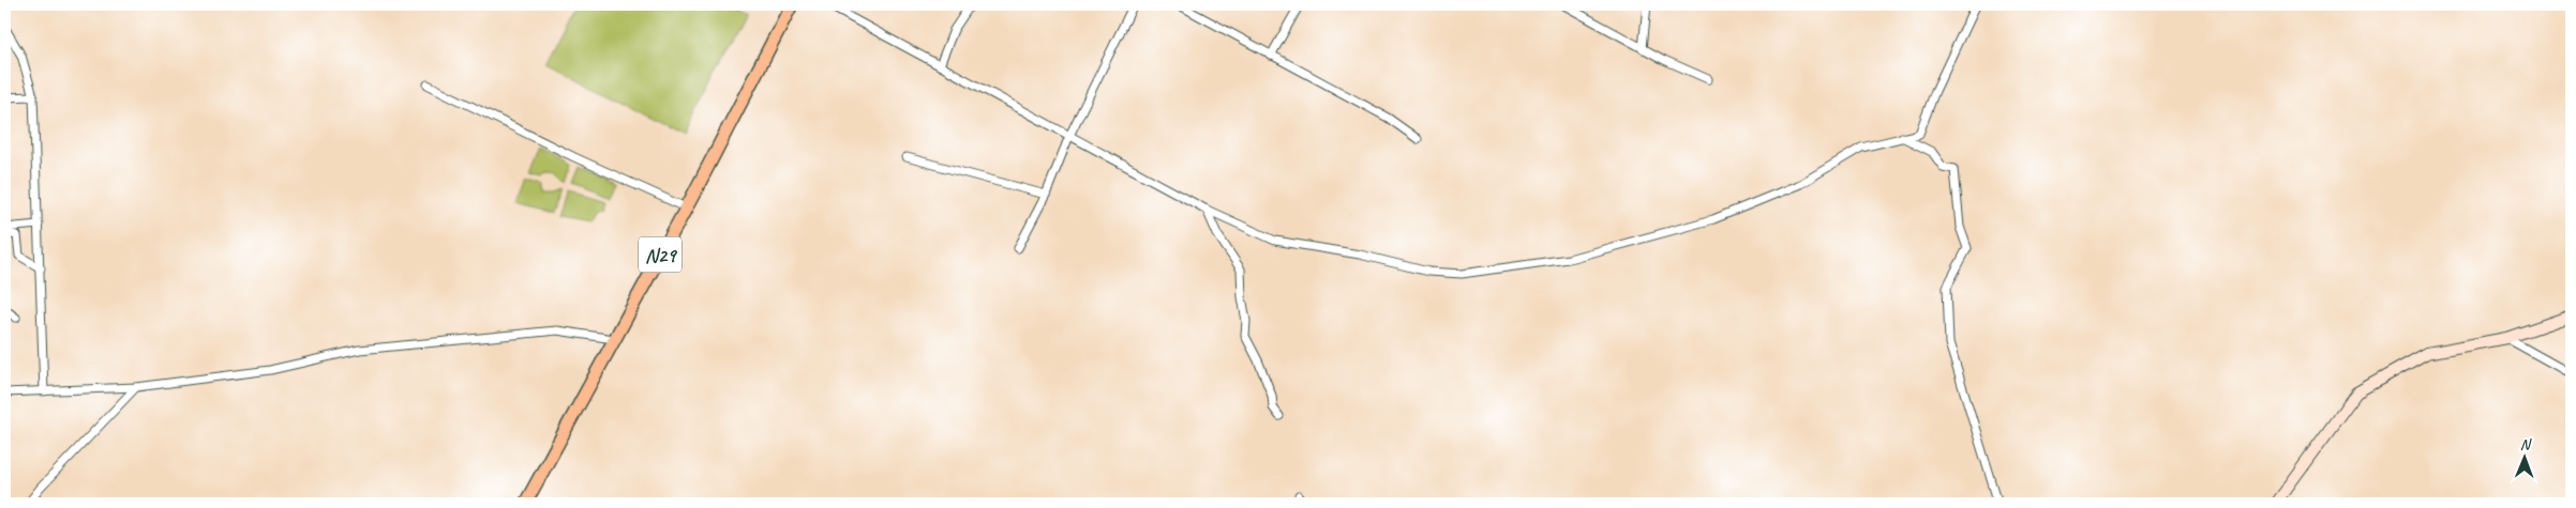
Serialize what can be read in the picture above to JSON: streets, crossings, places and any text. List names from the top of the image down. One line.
{"streets":{"main road":["N29"]},"north":"top"}
